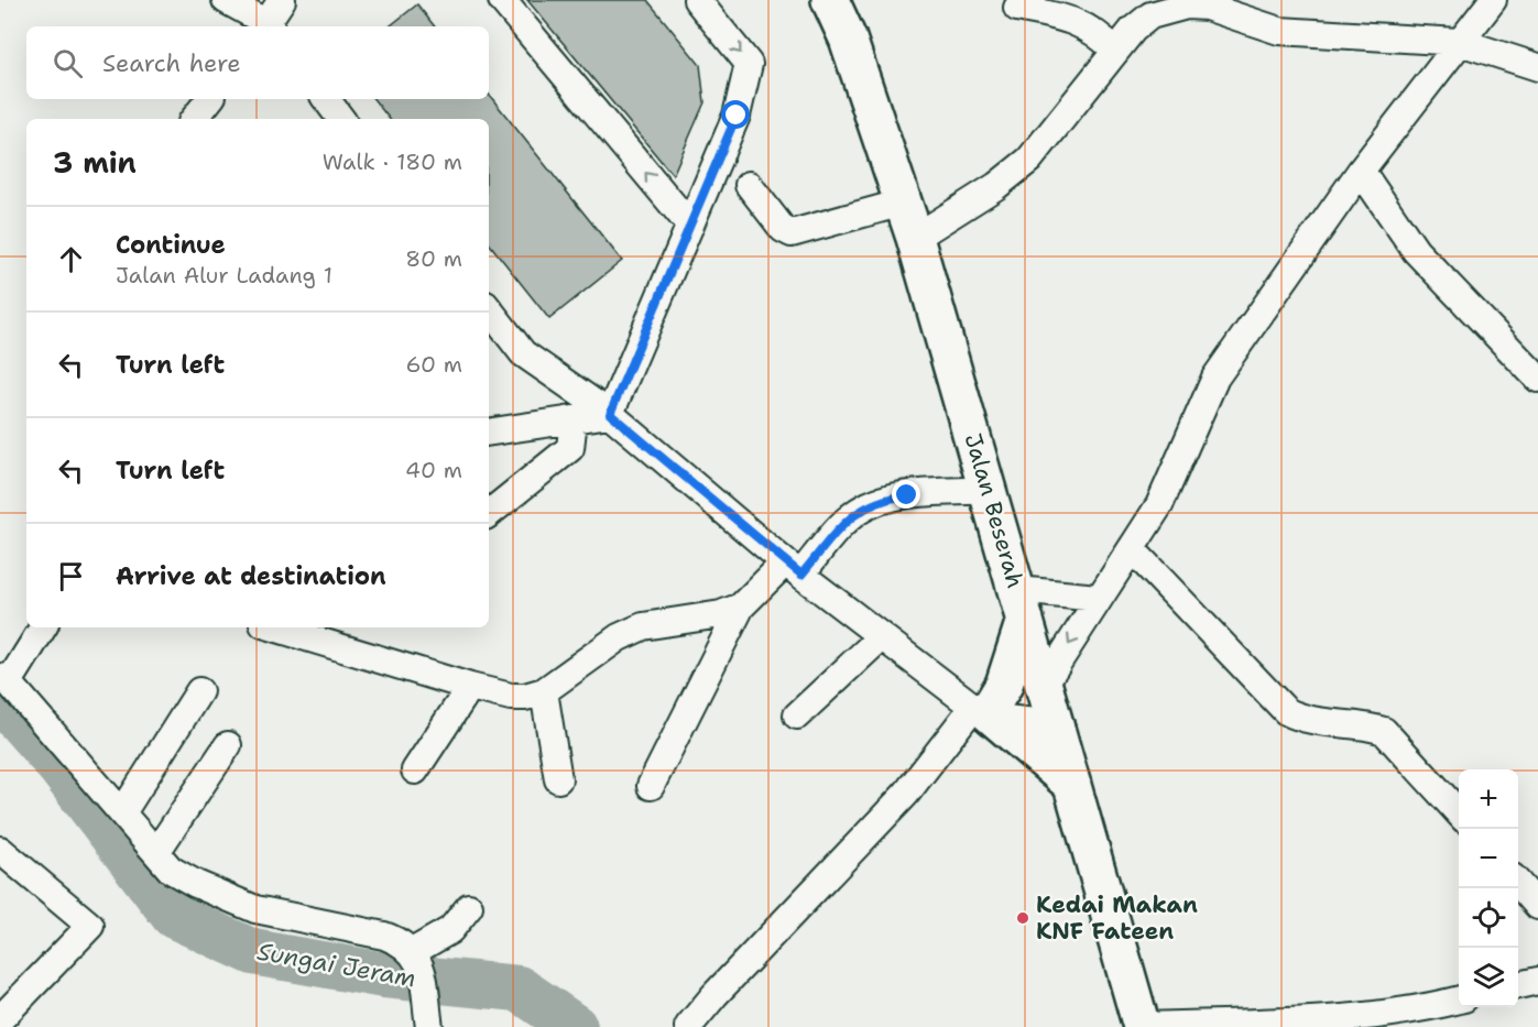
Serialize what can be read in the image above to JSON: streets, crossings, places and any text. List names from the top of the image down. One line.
{"streets":{"highway":["Jalan Beserah"]},"water":["Sungai Jeram"],"places":["Kedai Makan KNF Fateen"],"page":{"search":"Search here","heading":["3 min","Walk · 180 m"],"list":[["Continue","Jalan Alur Ladang 1","80 m"],["Turn left","60 m"],["Turn left","40 m"],"Arrive at destination"],"map_buttons":["+","−"]}}
